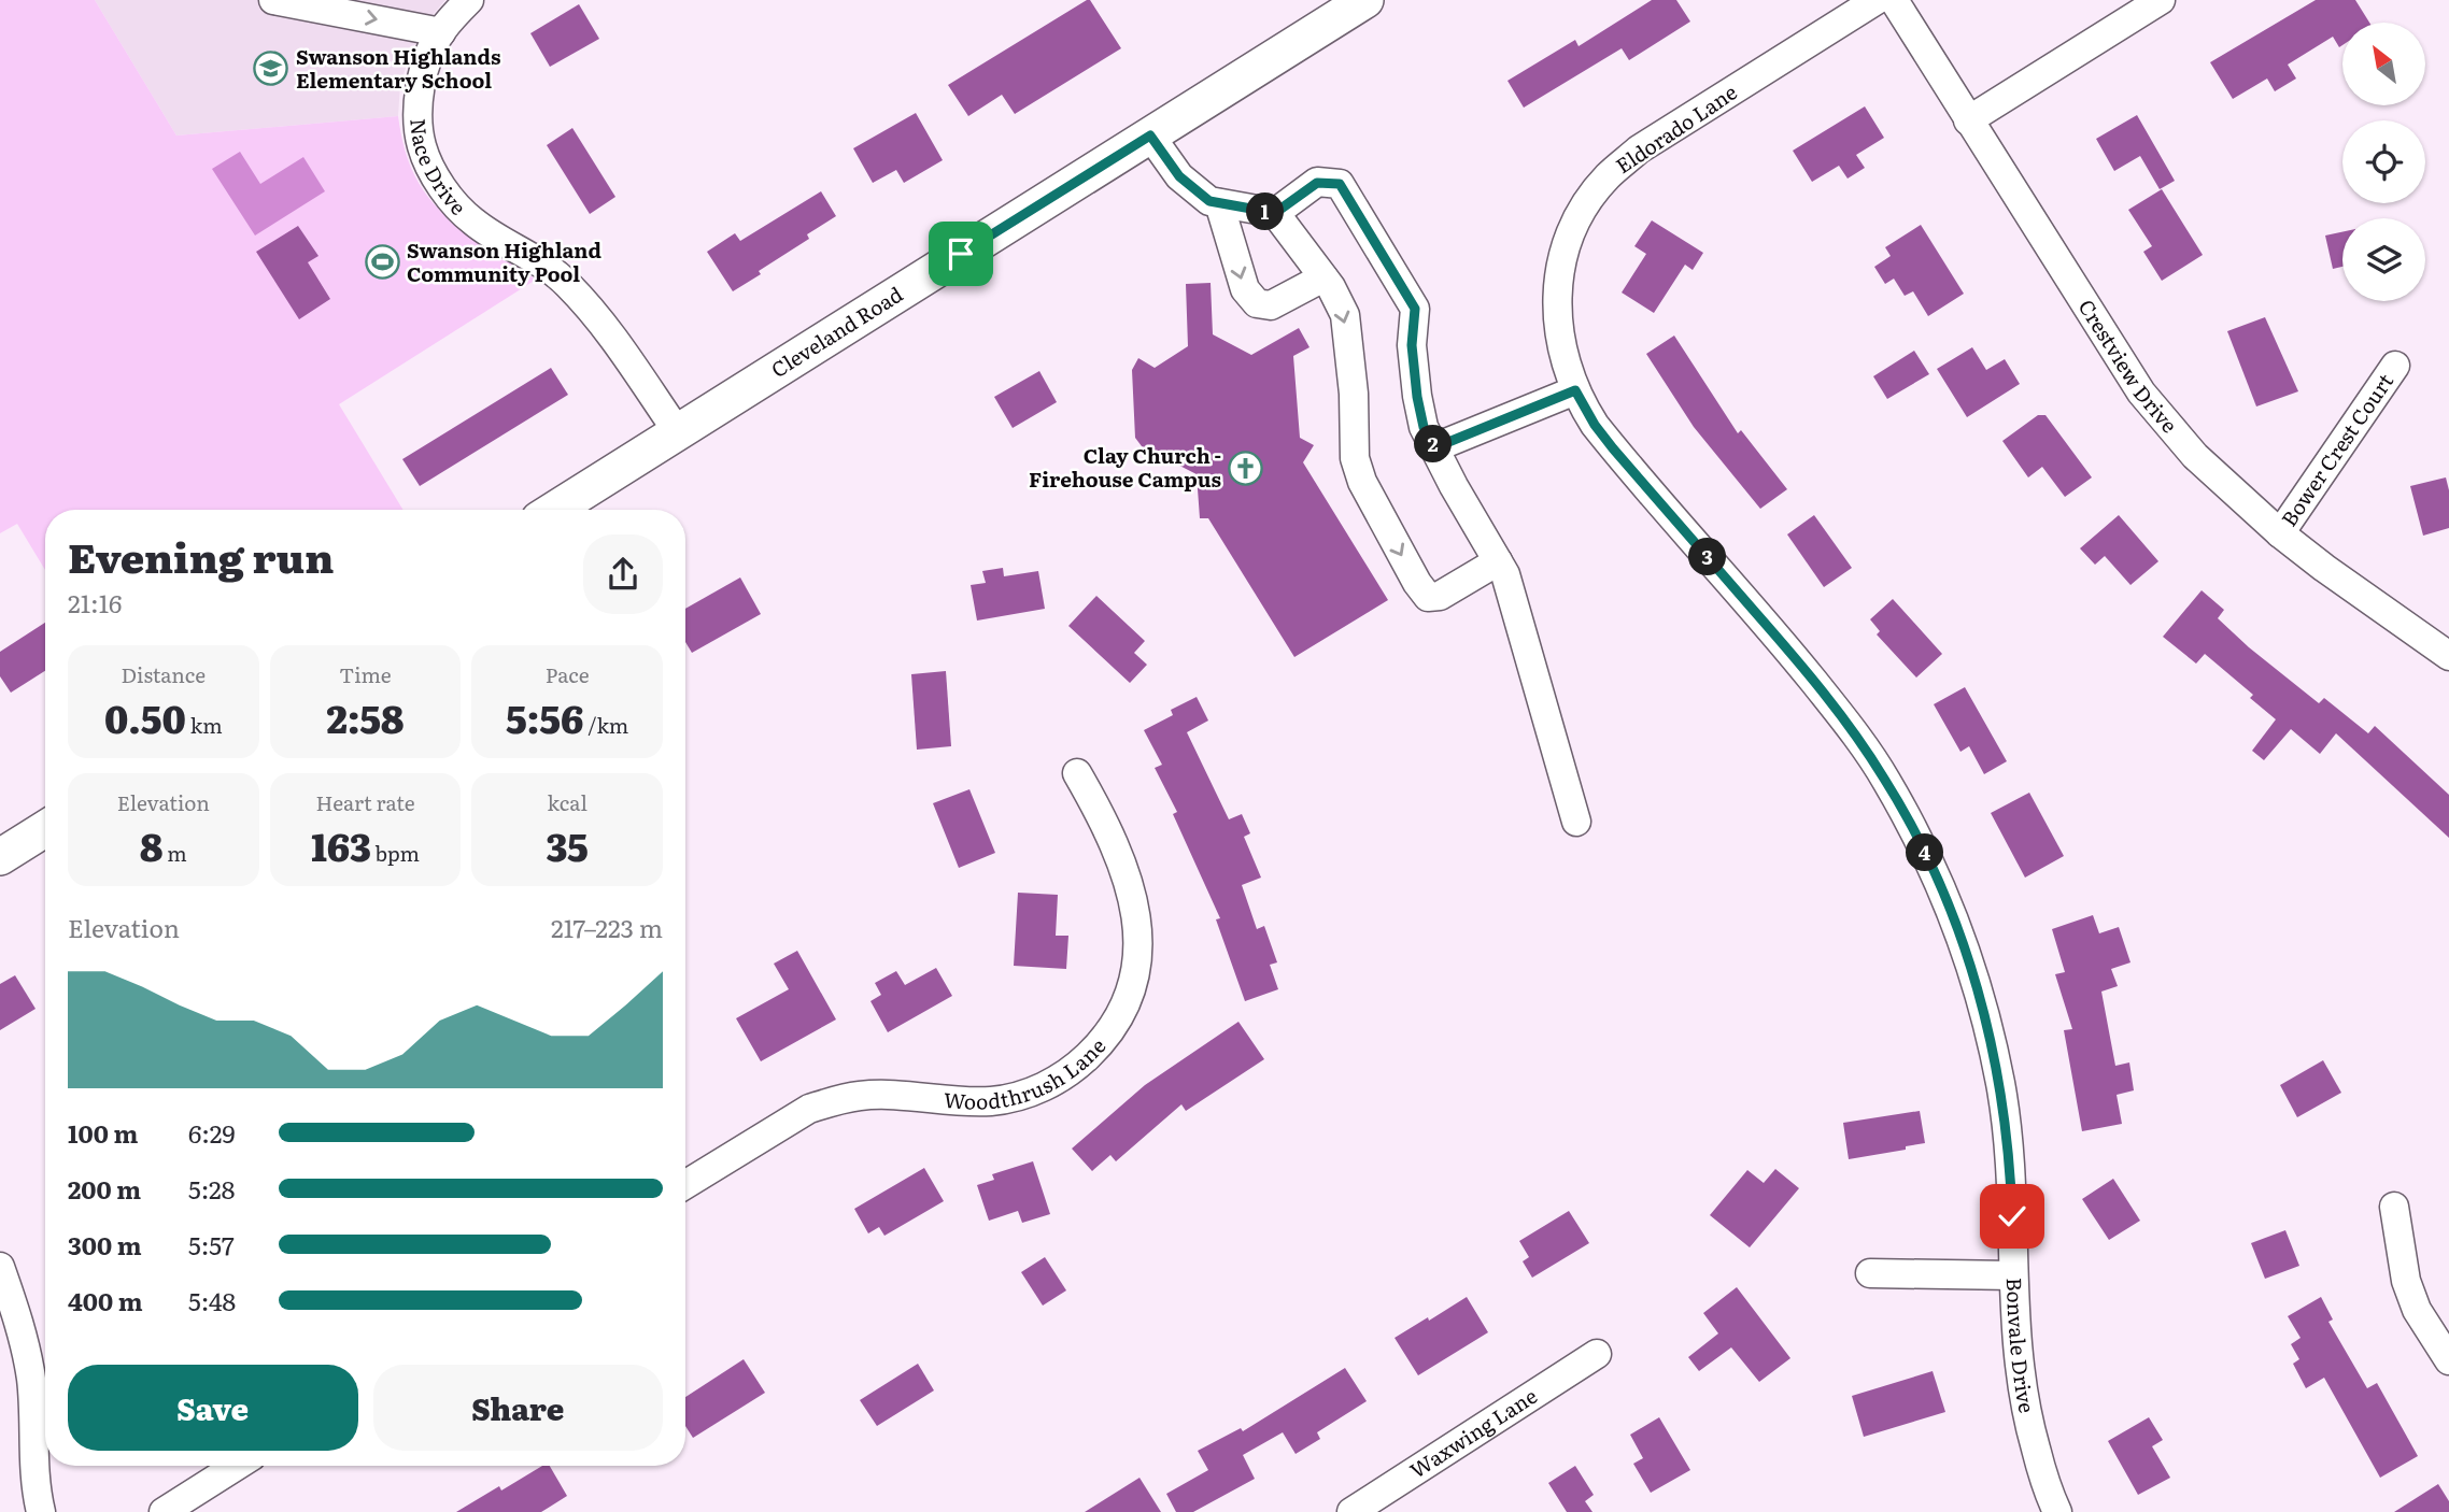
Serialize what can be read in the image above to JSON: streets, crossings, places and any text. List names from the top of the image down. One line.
{"streets":{"main road":["Cleveland Road"],"street":["Eldorado Lane","Nace Drive","Crestview Drive","Bower Crest Court","Woodthrush Lane","Bonvale Drive","Waxwing Lane"]},"crossings":[["Eldorado Lane","Bonvale Drive"],["Nace Drive","Cleveland Road"],["Crestview Drive","Bower Crest Court"]],"places":{"school or university":["Swanson Highlands Elementary School"],"sports":["Swanson Highland Community Pool"],"church":["Clay Church - Firehouse Campus"]},"north":"top left","page":{"pins":["1","2","3","4"],"heading":["Evening run","21:16"],"stats":[["Distance","0.50 km"],["Time","2:58"],["Pace","5:56 /km"],["Elevation","8 m"],["Heart rate","163 bpm"],["kcal","35"]],"chart":["Elevation","217–223 m"],"list":[{"name":"100 m","note":"6:29"},{"name":"200 m","note":"5:28"},{"name":"300 m","note":"5:57"},{"name":"400 m","note":"5:48"}],"buttons":["Save","Share"]}}
